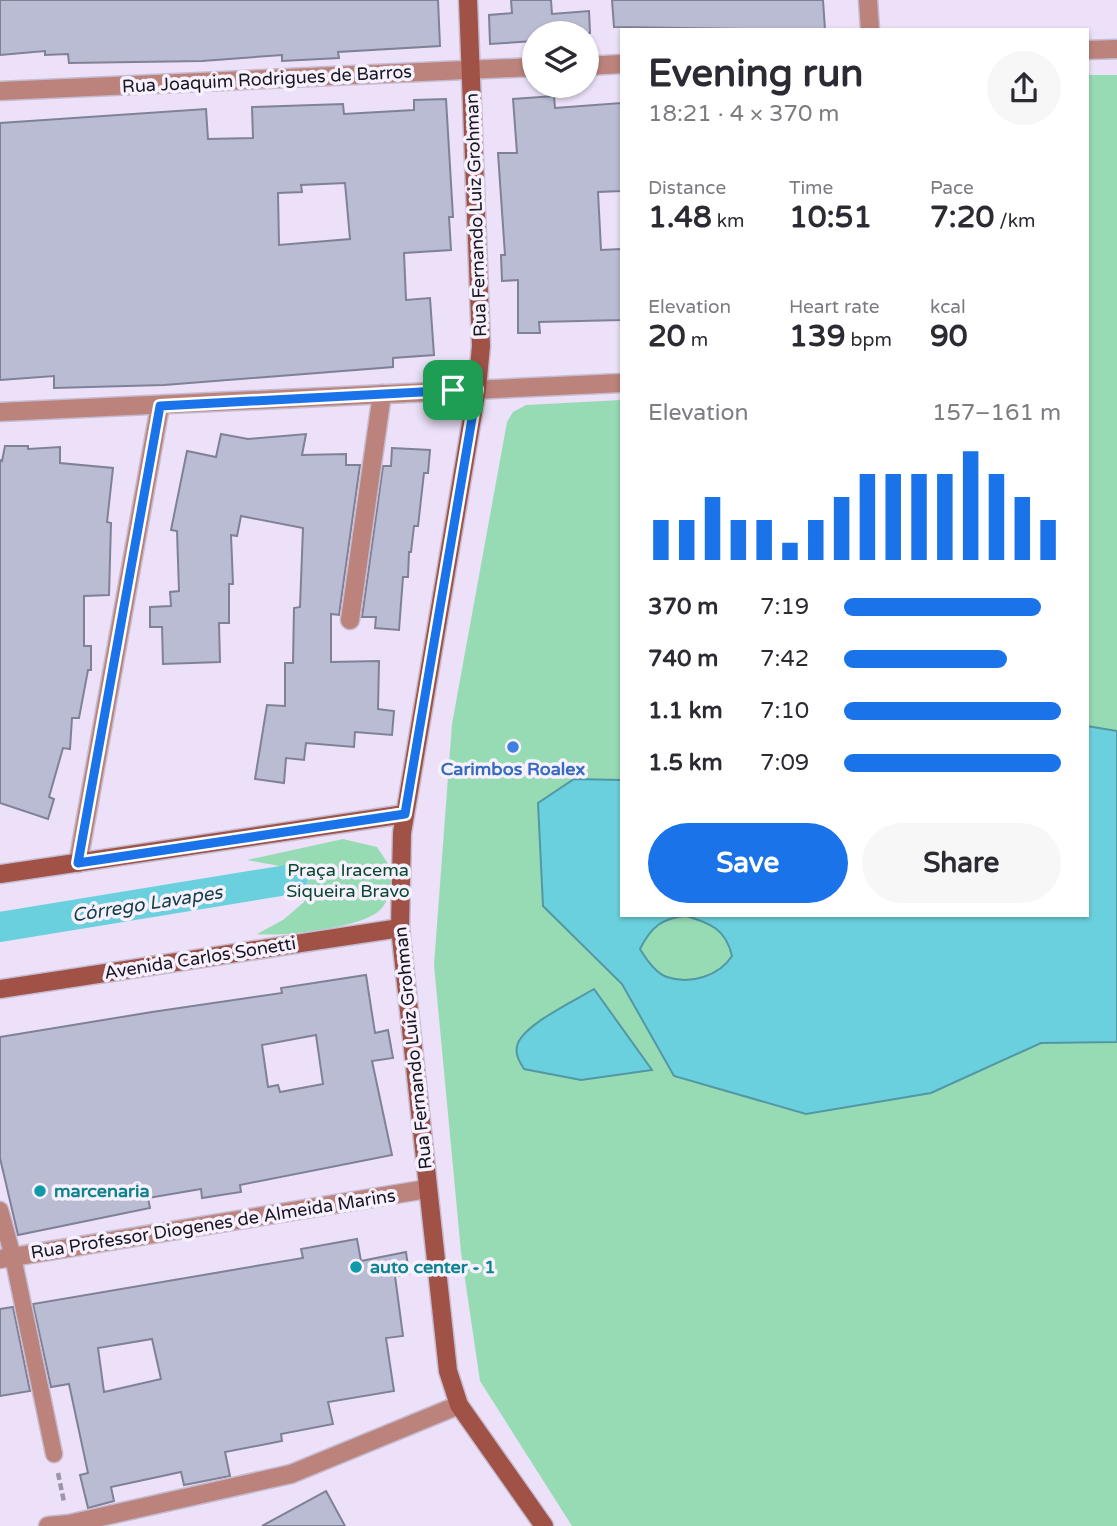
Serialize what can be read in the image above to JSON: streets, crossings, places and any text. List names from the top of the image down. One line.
{"streets":{"main road":["Rua Fernando Luiz Grohman","Avenida Carlos Sonetti"],"street":["Rua Joaquim Rodrigues de Barros","Rua Professor Diogenes de Almeida Marins"]},"crossings":[["Rua Joaquim Rodrigues de Barros","Rua Fernando Luiz Grohman"],["Rua Fernando Luiz Grohman","Avenida Carlos Sonetti"],["Rua Fernando Luiz Grohman","Rua Professor Diogenes de Almeida Marins"]],"water":["Córrego Lavapes"],"parks":["Praça Iracema Siqueira Bravo"],"places":["Carimbos Roalex","marcenaria","auto center - 1"],"page":{"heading":["Evening run","18:21 · 4 × 370 m"],"stats":[["Distance","1.48 km"],["Time","10:51"],["Pace","7:20 /km"],["Elevation","20 m"],["Heart rate","139 bpm"],["kcal","90"]],"chart":["Elevation","157–161 m"],"list":[{"name":"370 m","note":"7:19"},{"name":"740 m","note":"7:42"},{"name":"1.1 km","note":"7:10"},{"name":"1.5 km","note":"7:09"}],"buttons":["Save","Share"]}}
